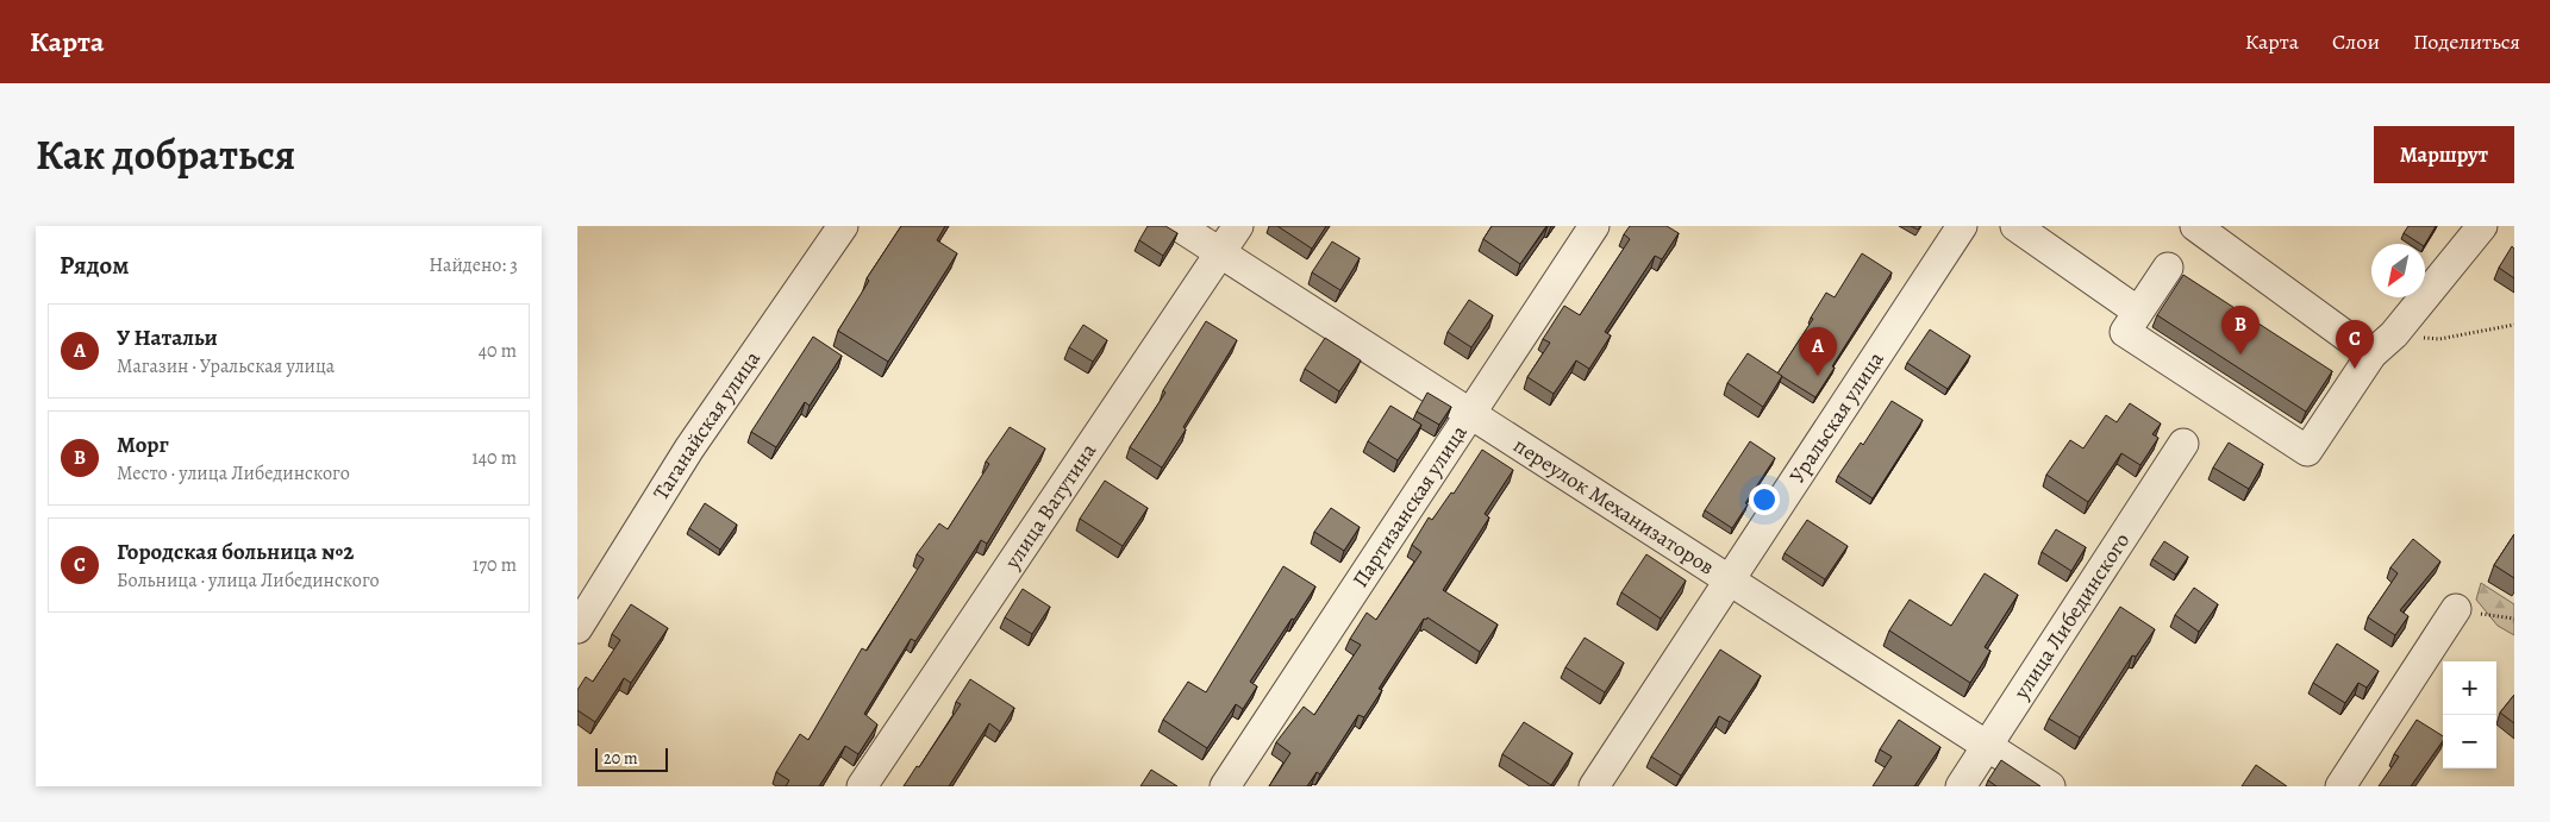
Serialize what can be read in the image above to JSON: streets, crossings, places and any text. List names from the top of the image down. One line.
{"streets":{"street":["Уральская улица","Таганайская улица","Партизанская улица","переулок Механизаторов","улица Ватутина","улица Либединского"]},"crossings":[["Уральская улица","переулок Механизаторов"],["Партизанская улица","переулок Механизаторов"],["переулок Механизаторов","улица Ватутина"],["переулок Механизаторов","улица Либединского"]],"scale_bar":"20 m","north":"bottom left","page":{"header":"Карта","nav":["Карта","Слои","Поделиться"],"title":"Как добраться","buttons":"Маршрут","heading":["Рядом","Найдено: 3"],"list":[{"mark":"A","name":"У Натальи","note":"Магазин · Уральская улица","value":"40 m"},{"mark":"B","name":"Морг","note":"Место · улица Либединского","value":"140 m"},{"mark":"C","name":"Городская больница №2","note":"Больница · улица Либединского","value":"170 m"}],"pins":["B","C","A"],"map_buttons":["+","−"],"scale":"20 m"}}
